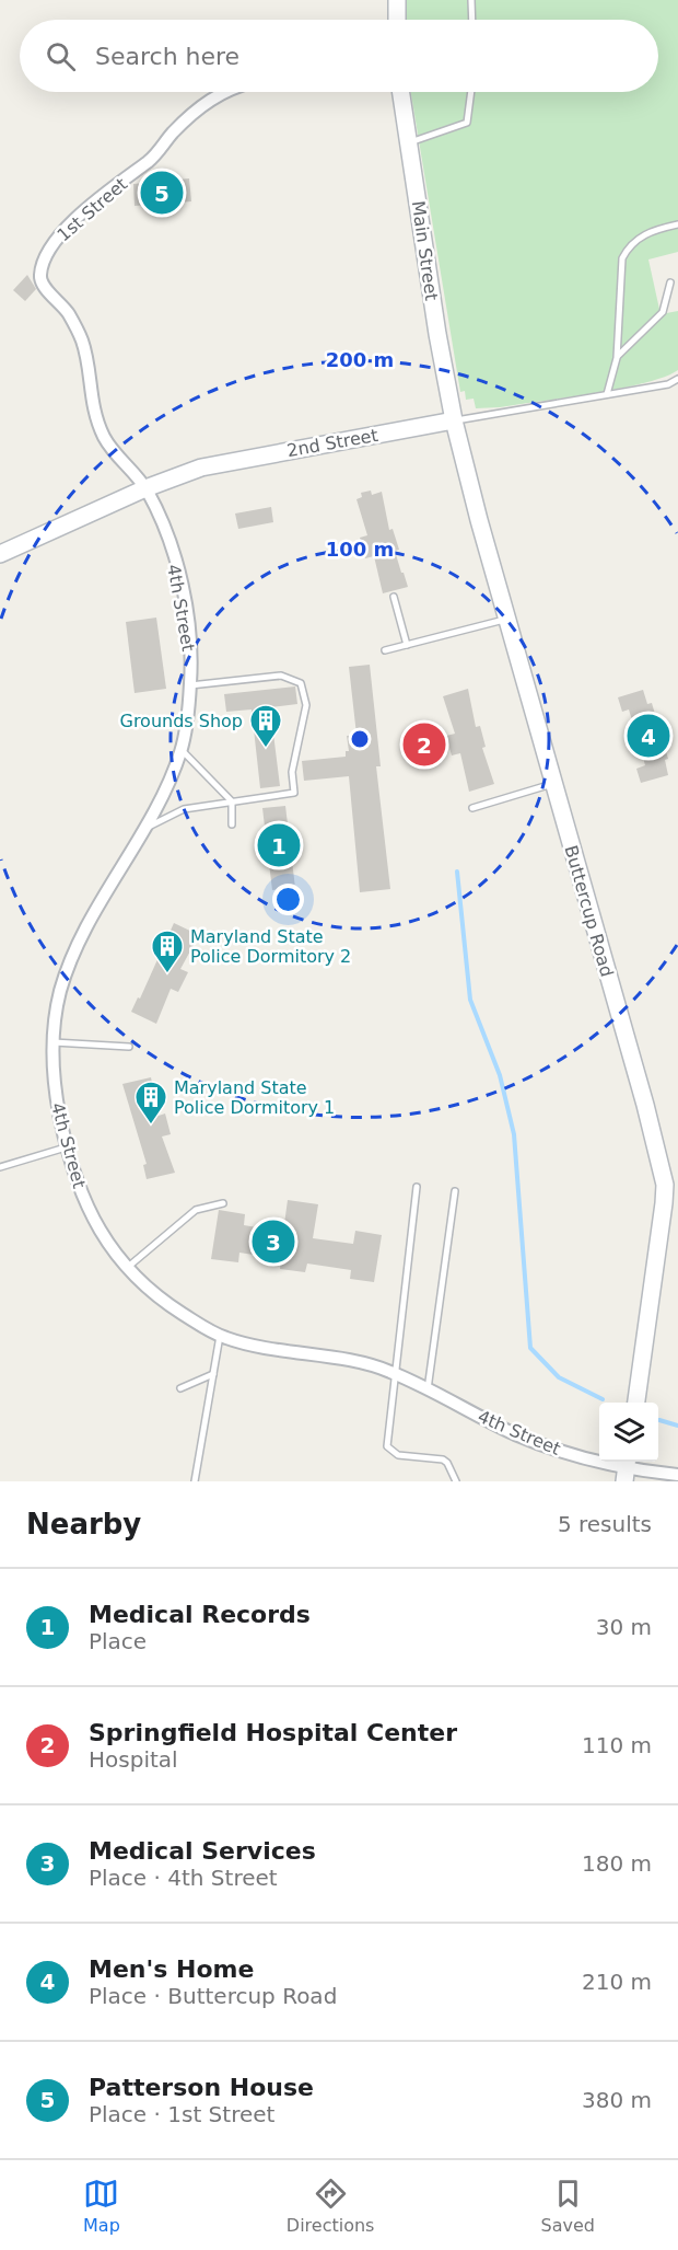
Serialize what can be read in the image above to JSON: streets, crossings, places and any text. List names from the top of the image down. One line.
{"streets":{"street":["1st Street","Main Street","2nd Street","4th Street","Buttercup Road"]},"crossings":[["1st Street","2nd Street"],["1st Street","4th Street"],["Main Street","2nd Street"],["Main Street","Buttercup Road"],["2nd Street","4th Street"],["2nd Street","Buttercup Road"]],"places":{"building":["Grounds Shop","Maryland State Police Dormitory 2","Maryland State Police Dormitory 1"]},"page":{"search":"Search here","pins":["5","4","2","1","3"],"heading":["Nearby","5 results"],"list":[{"mark":"1","name":"Medical Records","note":"Place","value":"30 m"},{"mark":"2","name":"Springfield Hospital Center","note":"Hospital","value":"110 m"},{"mark":"3","name":"Medical Services","note":"Place · 4th Street","value":"180 m"},{"mark":"4","name":"Men's Home","note":"Place · Buttercup Road","value":"210 m"},{"mark":"5","name":"Patterson House","note":"Place · 1st Street","value":"380 m"}],"nav":["Map","Directions","Saved"]},"rings":["200 m","100 m"]}
